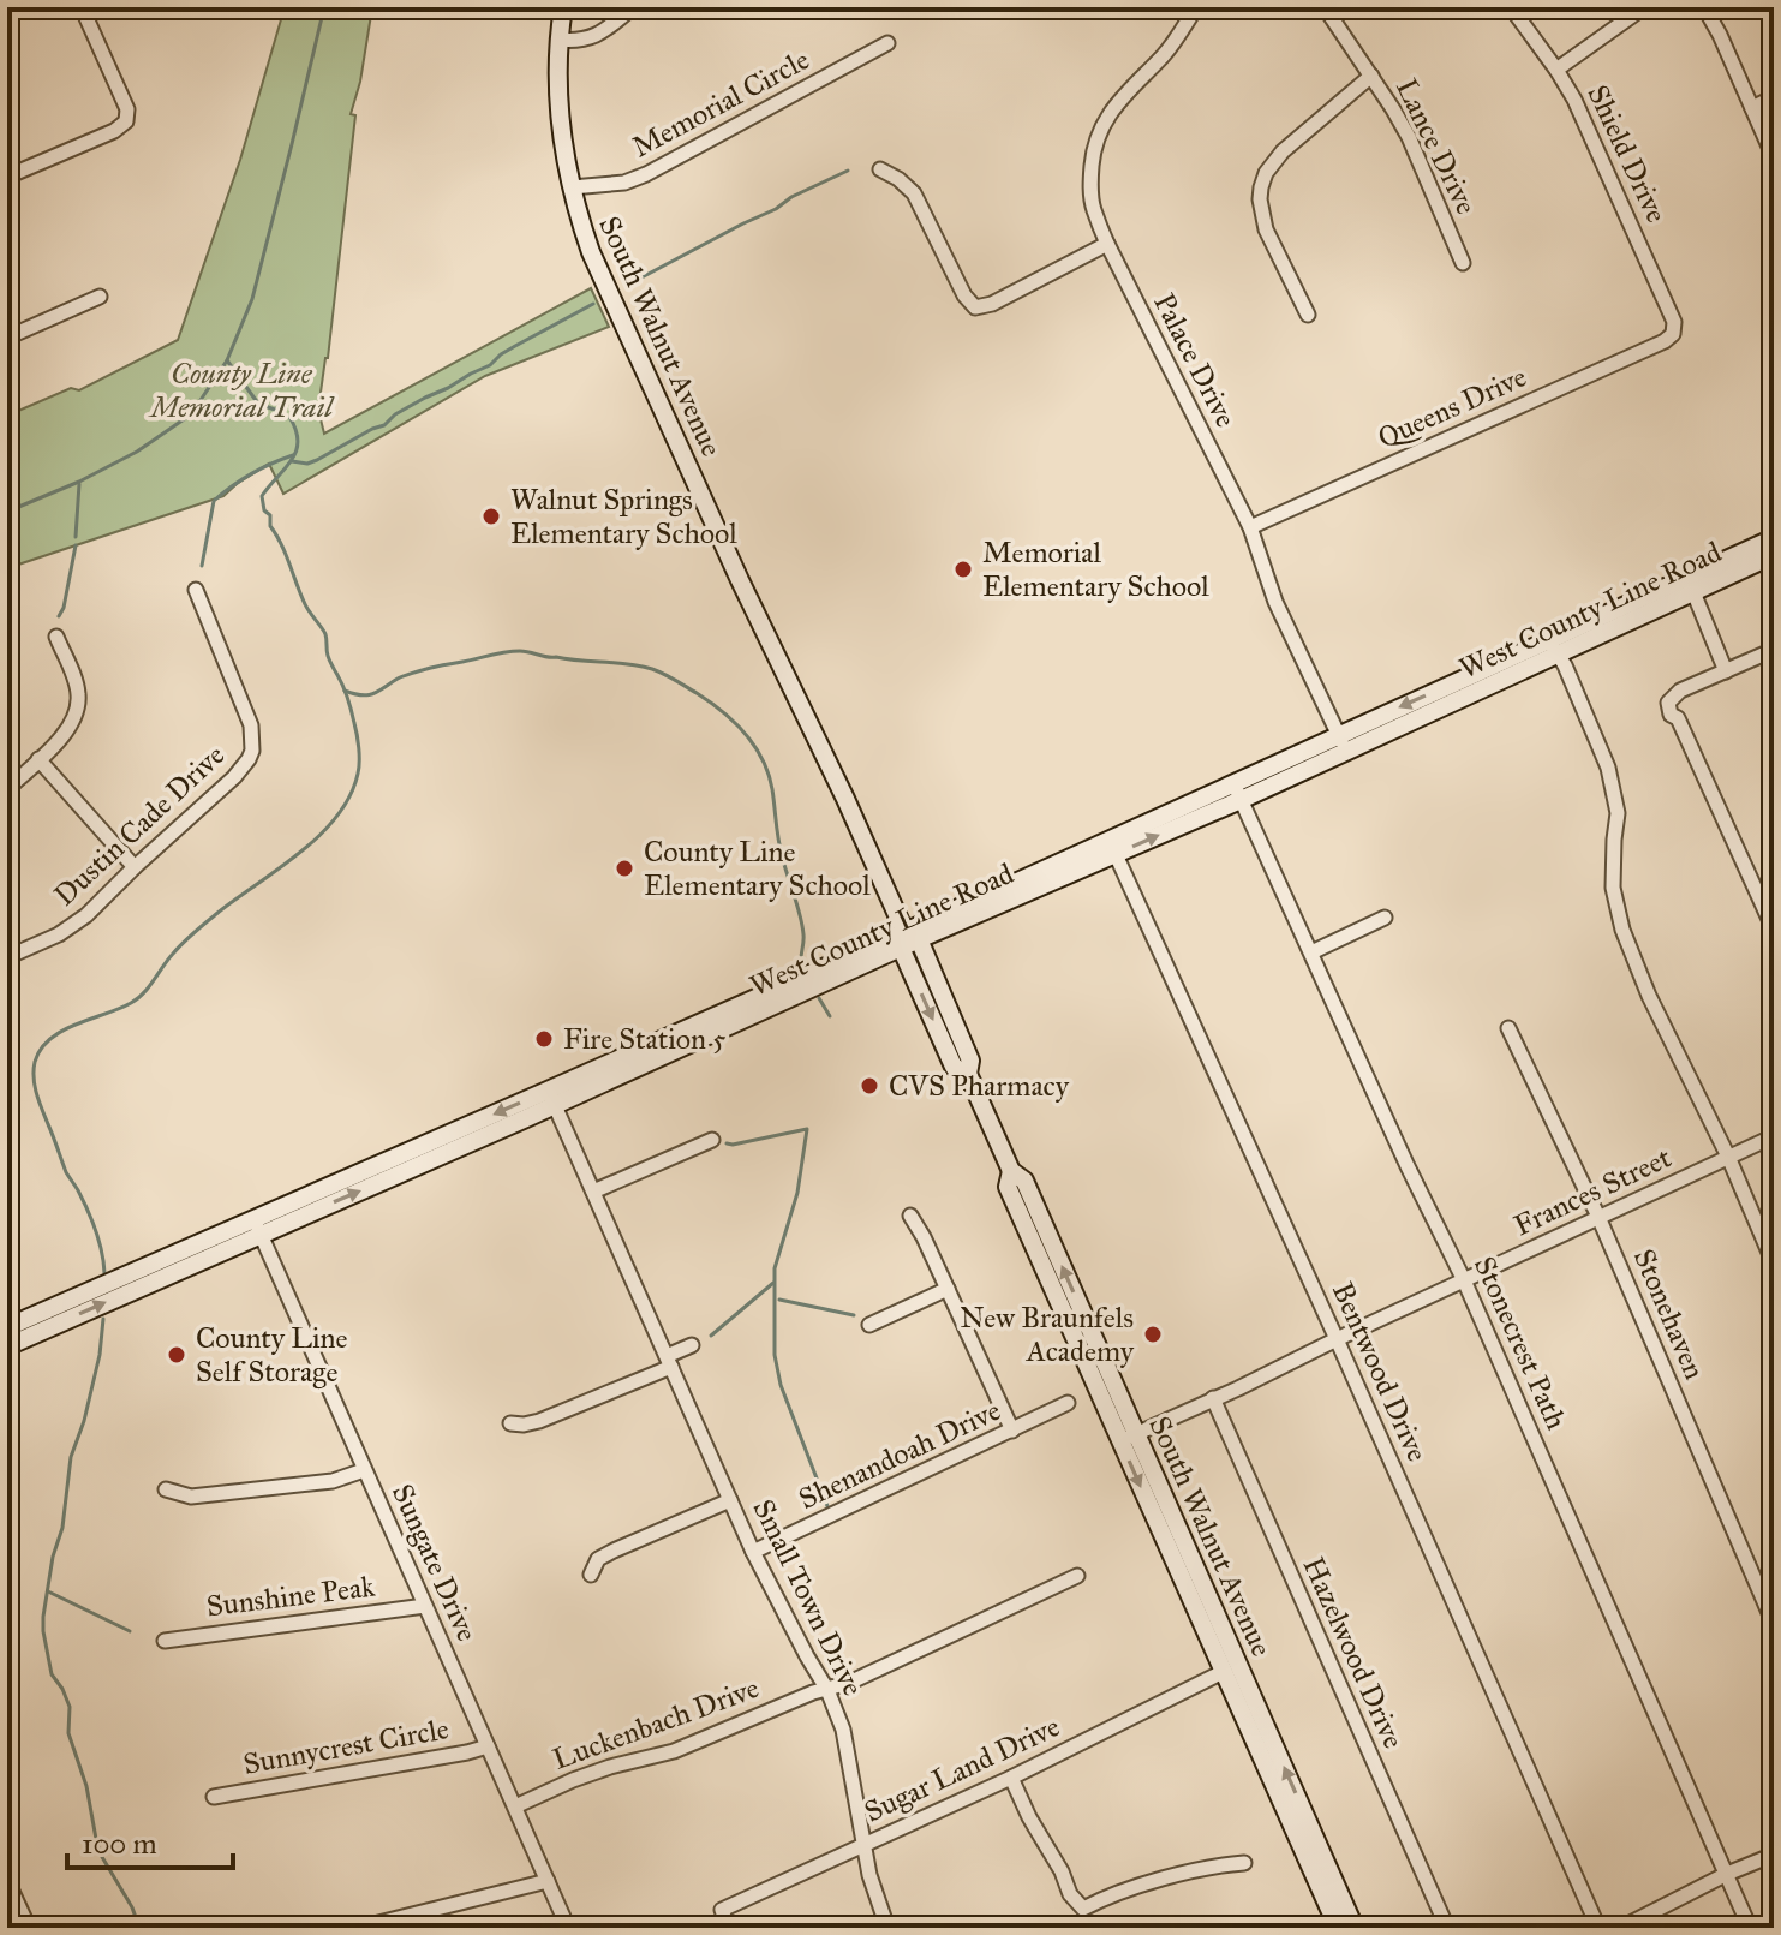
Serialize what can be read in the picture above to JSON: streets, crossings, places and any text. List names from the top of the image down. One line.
{"streets":{"street":["Memorial Circle","Lance Drive","Shield Drive","South Walnut Avenue","Palace Drive","Queens Drive","West County Line Road","Dustin Cade Drive","Frances Street","Stonehaven","Stonecrest Path","Bentwood Drive","Shenandoah Drive","Sungate Drive","Sunshine Peak","Small Town Drive","Hazelwood Drive","Luckenbach Drive","Sunnycrest Circle","Sugar Land Drive"]},"crossings":[["Memorial Circle","South Walnut Avenue"],["Shield Drive","Queens Drive"],["South Walnut Avenue","West County Line Road"],["South Walnut Avenue","Frances Street"],["South Walnut Avenue","Sugar Land Drive"],["Palace Drive","Queens Drive"],["Palace Drive","West County Line Road"],["West County Line Road","Stonecrest Path"],["West County Line Road","Bentwood Drive"],["West County Line Road","Sungate Drive"],["West County Line Road","Small Town Drive"],["Frances Street","Stonehaven"],["Frances Street","Stonecrest Path"],["Frances Street","Bentwood Drive"],["Frances Street","Hazelwood Drive"],["Shenandoah Drive","Small Town Drive"],["Sungate Drive","Sunshine Peak"],["Sungate Drive","Luckenbach Drive"],["Sungate Drive","Sunnycrest Circle"],["Small Town Drive","Luckenbach Drive"],["Small Town Drive","Sugar Land Drive"]],"parks":["County Line Memorial Trail"],"places":["Walnut Springs Elementary School","Memorial Elementary School","County Line Elementary School","Fire Station 5","CVS Pharmacy","New Braunfels Academy","County Line Self Storage"],"scale_bar":"100 m"}
